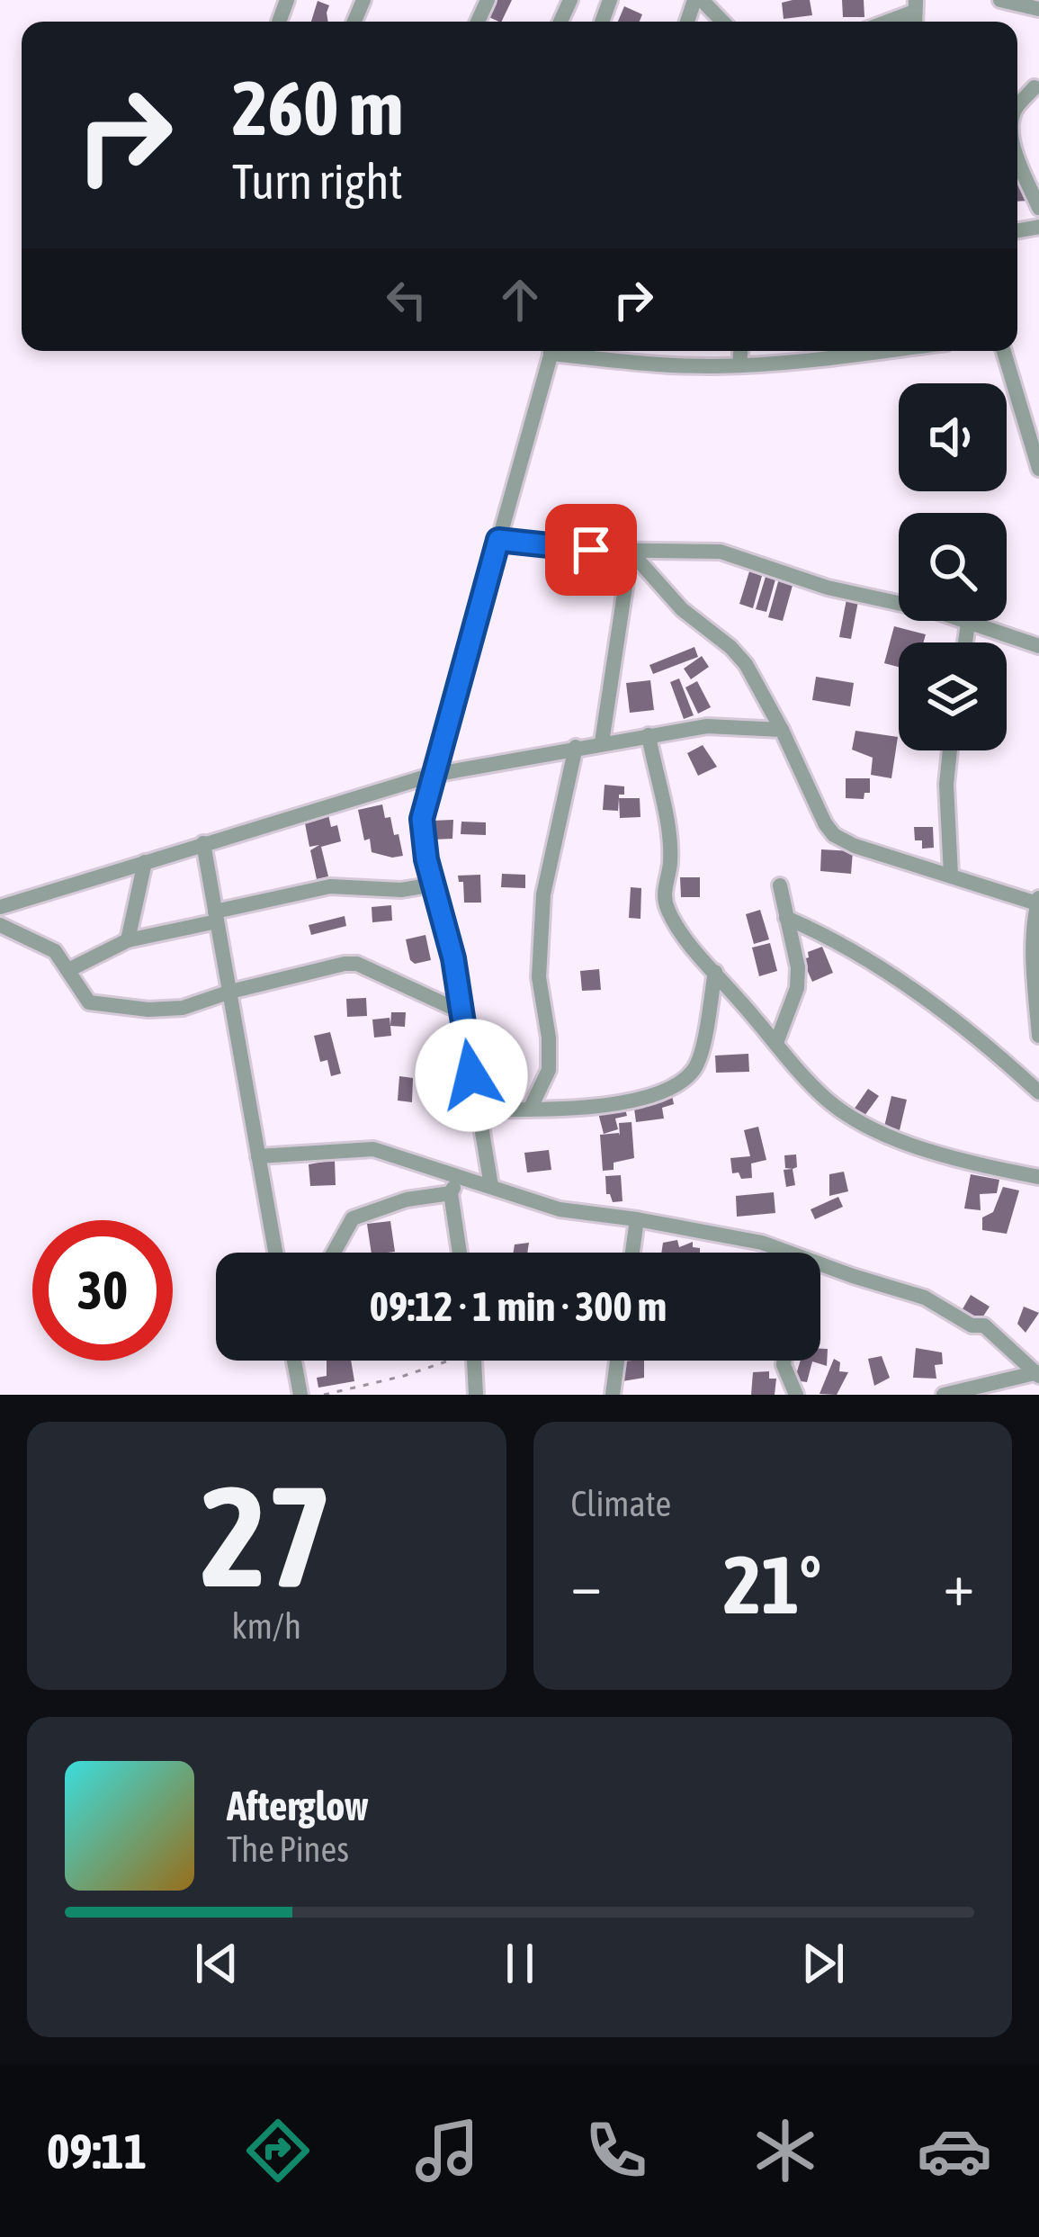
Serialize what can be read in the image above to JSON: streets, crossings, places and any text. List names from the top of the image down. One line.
{"page":{"turn":["260 m","Turn right"],"limit":"30","trip":"09:12 · 1 min · 300 m","tile":[["27","km/h"],"Climate"],"heat":["−","21°","+"],"song":["Afterglow","The Pines"],"tabs":"09:11"}}
